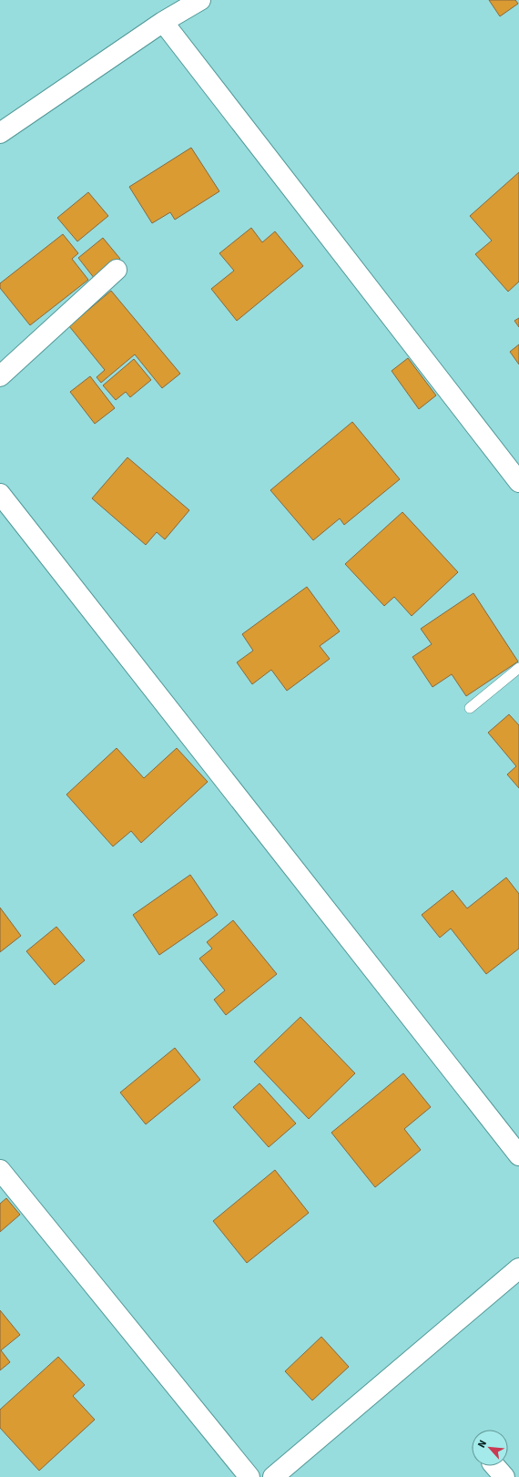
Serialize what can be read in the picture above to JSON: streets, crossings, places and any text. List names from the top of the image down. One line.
{"north":"top left"}
